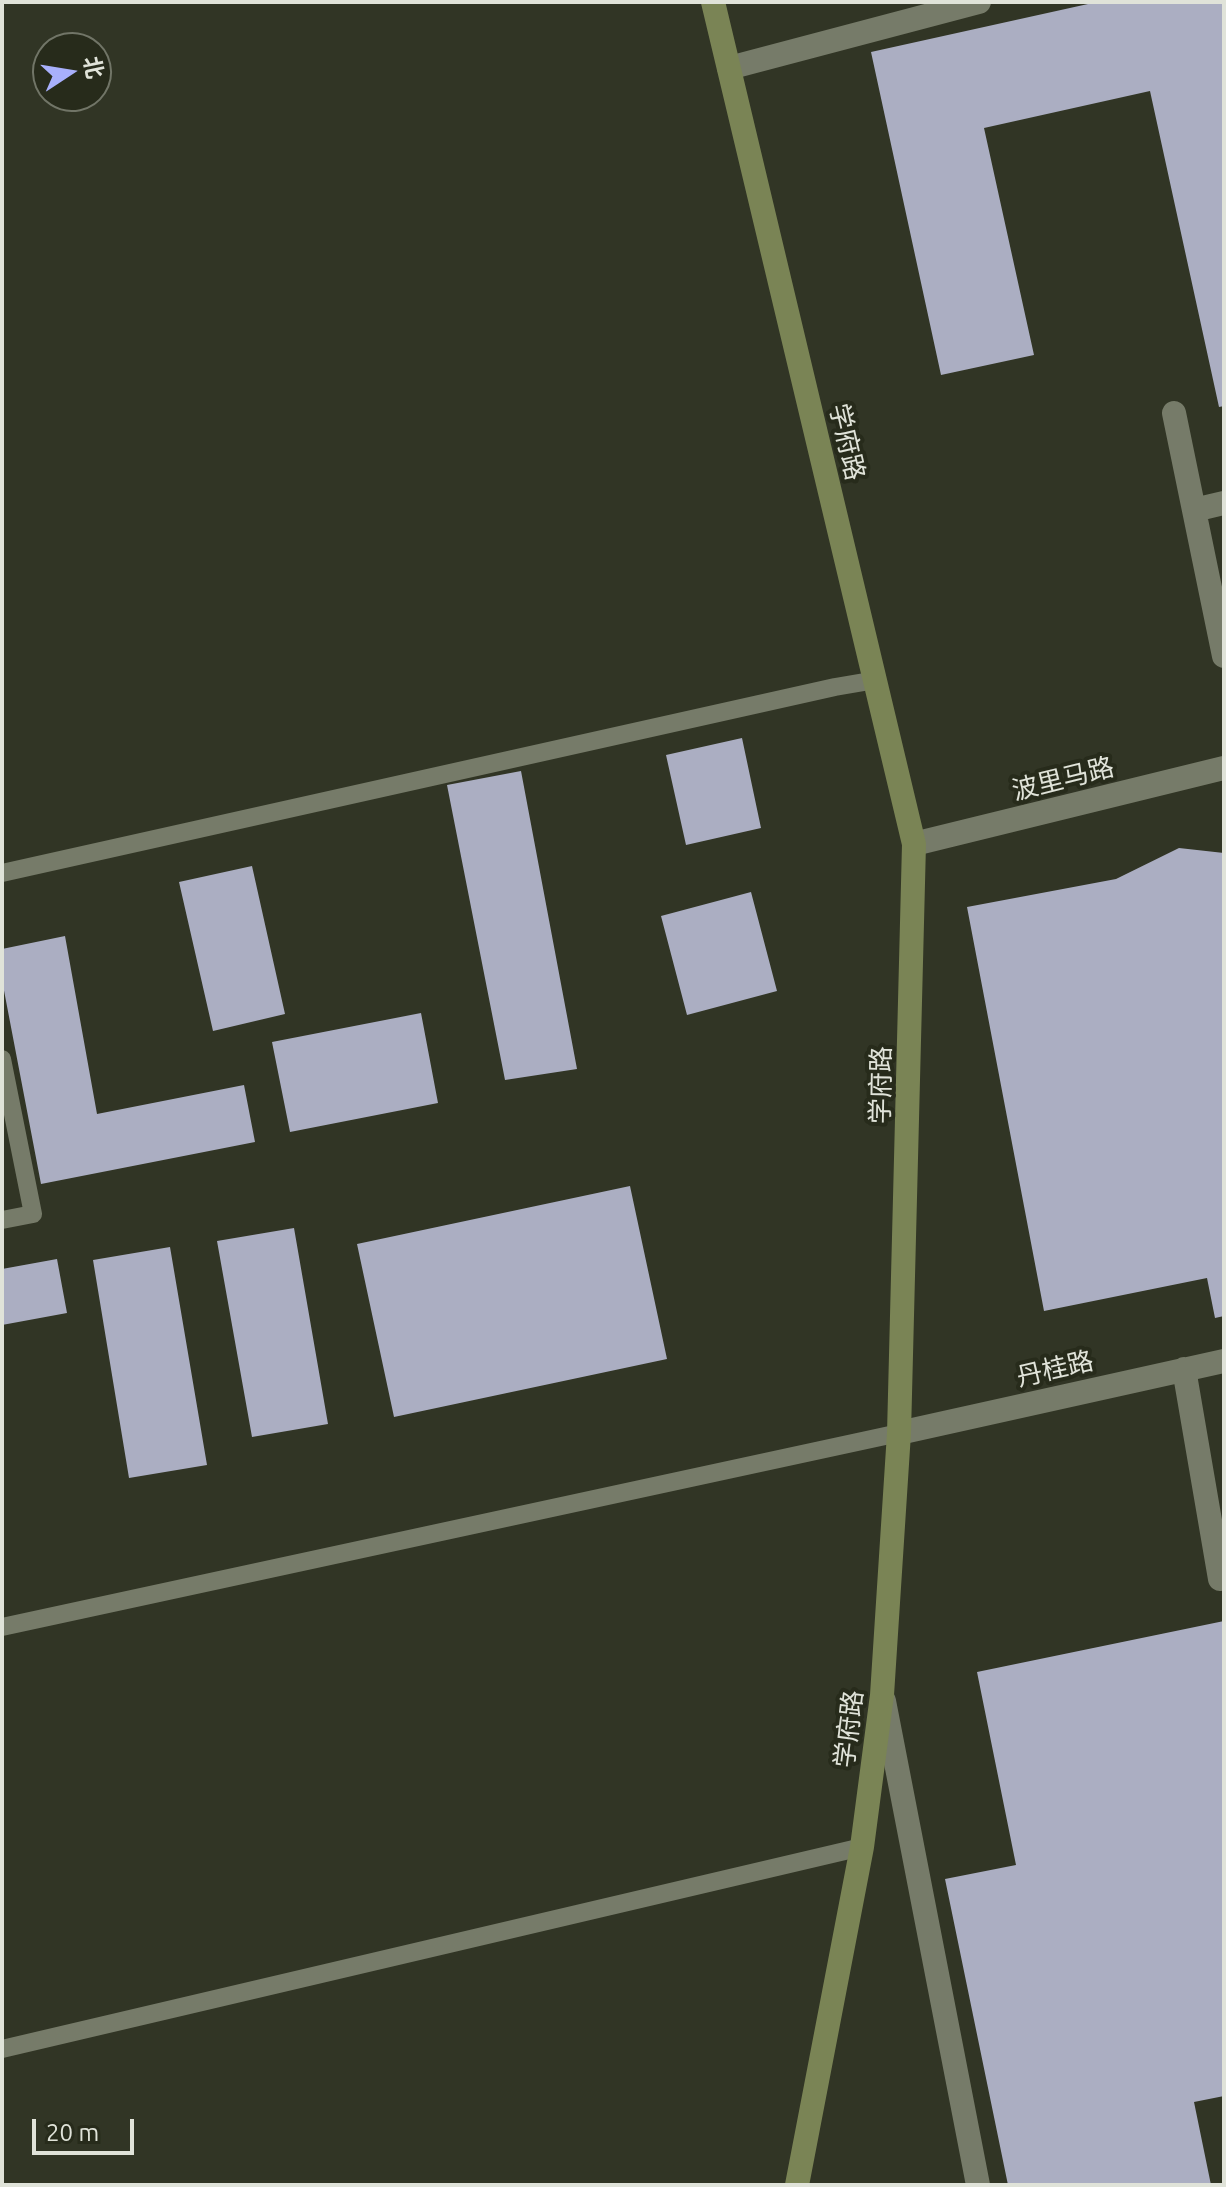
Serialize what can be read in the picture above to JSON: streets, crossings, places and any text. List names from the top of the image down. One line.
{"streets":{"street":["学府路","波里马路","丹桂路"]},"crossings":[["学府路","波里马路"],["学府路","丹桂路"]],"scale_bar":"20 m","north":"right"}
